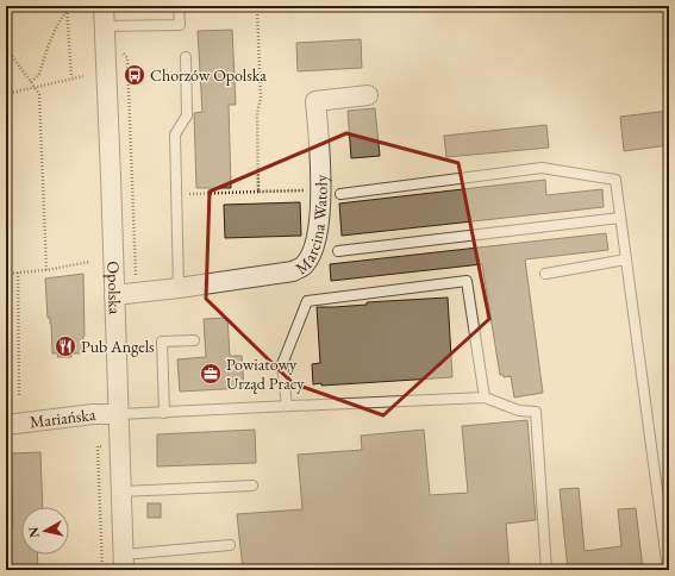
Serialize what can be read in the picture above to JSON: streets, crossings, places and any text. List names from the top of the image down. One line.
{"streets":{"street":["Marcina Watoły","Opolska","Mariańska"]},"crossings":[["Marcina Watoły","Opolska"],["Opolska","Mariańska"]],"places":{"bus stop":["Chorzów Opolska"],"restaurant":["Pub Angels"],"office":["Powiatowy Urząd Pracy"]},"north":"left"}
